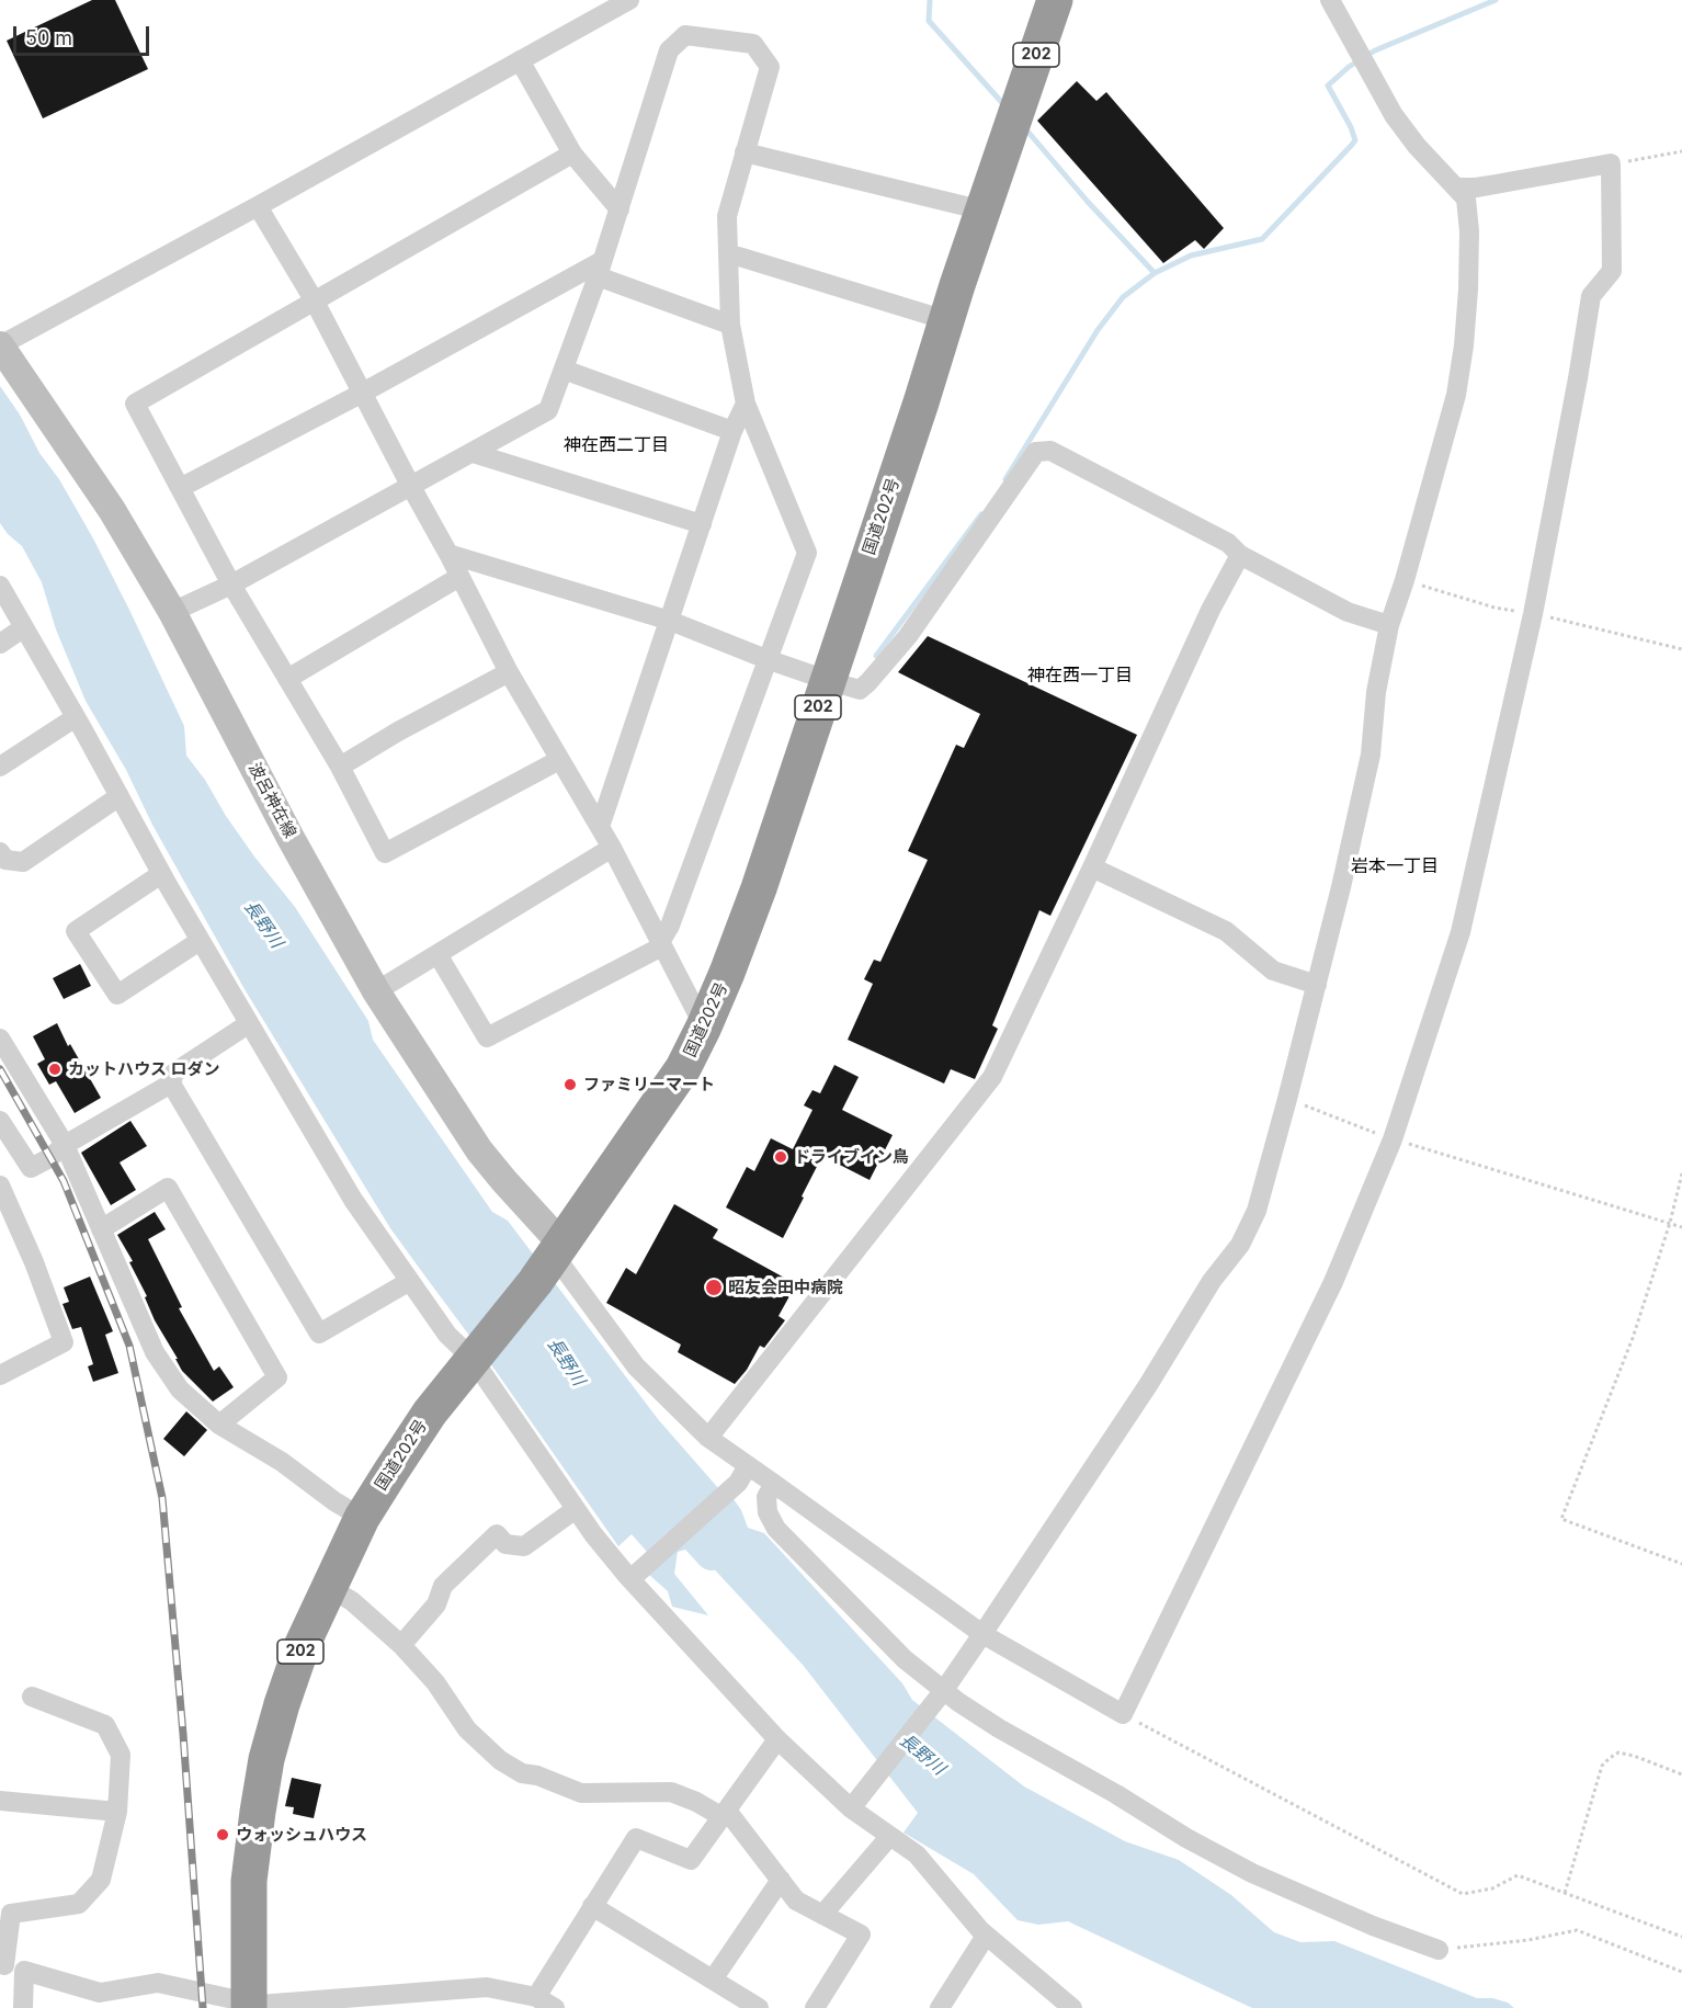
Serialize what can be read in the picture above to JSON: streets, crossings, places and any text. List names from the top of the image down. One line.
{"streets":{"highway":["202","国道202号"],"main road":["波呂神在線"]},"crossings":[["国道202号","波呂神在線"]],"districts":["神在西二丁目","神在西一丁目","岩本一丁目"],"water":["長野川"],"places":["カットハウス ロダン","ファミリーマート","ドライブイン鳥","昭友会田中病院","ウォッシュハウス"],"scale_bar":"50 m"}
